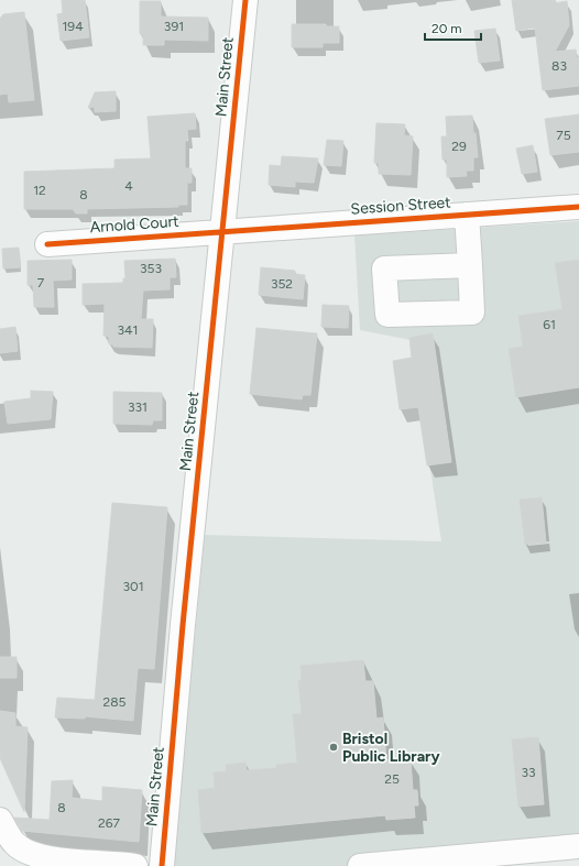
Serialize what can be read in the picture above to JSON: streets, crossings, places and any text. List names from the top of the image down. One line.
{"streets":{"street":["Main Street","Session Street","Arnold Court"]},"crossings":[["Main Street","Session Street"],["Main Street","Arnold Court"],["Session Street","Arnold Court"]],"places":["Bristol Public Library"],"house_numbers":["194","391","83","75","29","4","12","8","353","7","352","61","341","331","301","285","33","25","8","267"],"scale_bar":"20 m"}
